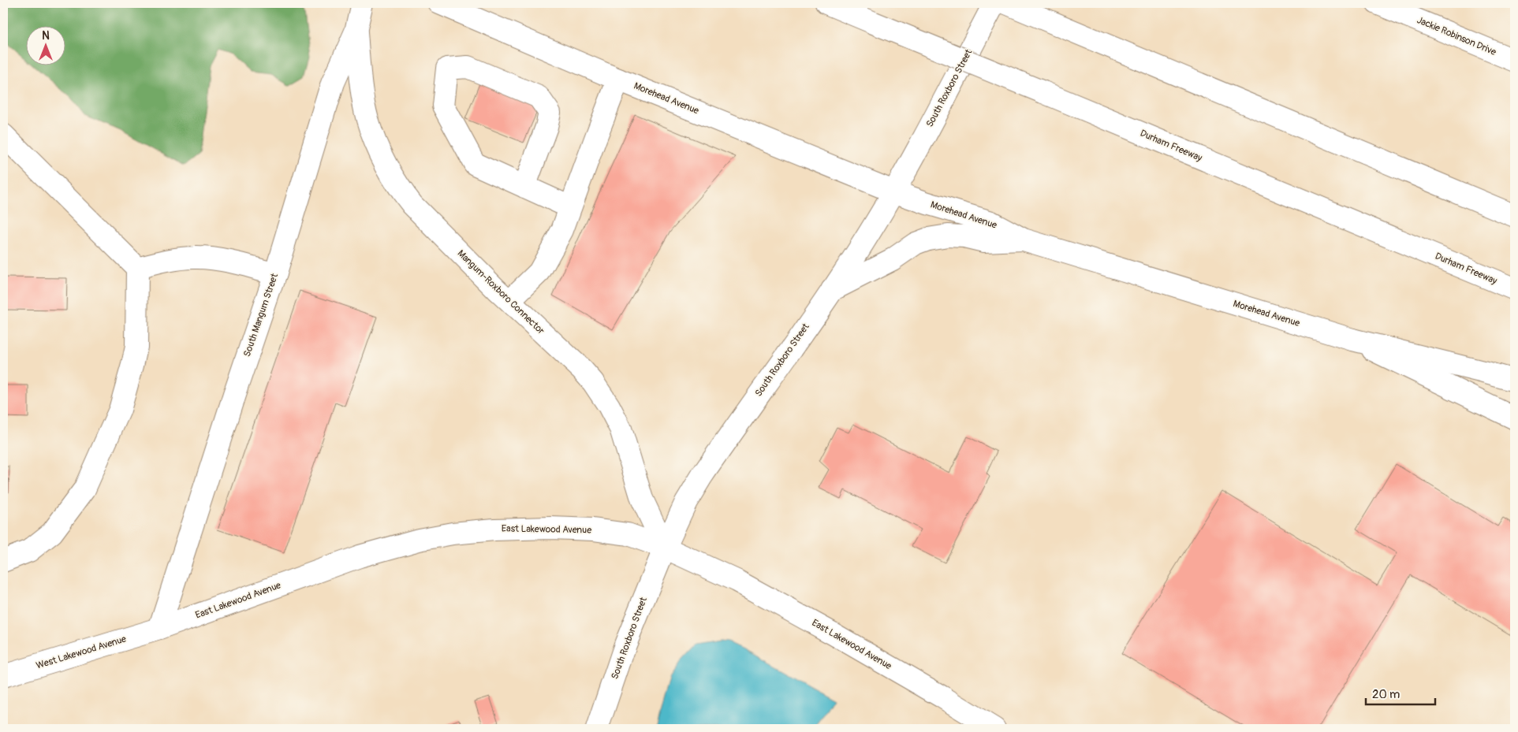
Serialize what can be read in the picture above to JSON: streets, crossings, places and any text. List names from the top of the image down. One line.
{"streets":{"main road":["Jackie Robinson Drive","South Roxboro Street","Morehead Avenue","Durham Freeway","Mangum-Roxboro Connector","South Mangum Street","East Lakewood Avenue","West Lakewood Avenue"]},"crossings":[["South Roxboro Street","Morehead Avenue"],["South Roxboro Street","Mangum-Roxboro Connector"],["South Roxboro Street","East Lakewood Avenue"],["Mangum-Roxboro Connector","South Mangum Street"],["Mangum-Roxboro Connector","East Lakewood Avenue"],["South Mangum Street","East Lakewood Avenue"],["South Mangum Street","West Lakewood Avenue"],["East Lakewood Avenue","West Lakewood Avenue"]],"scale_bar":"20 m","north":"top"}
